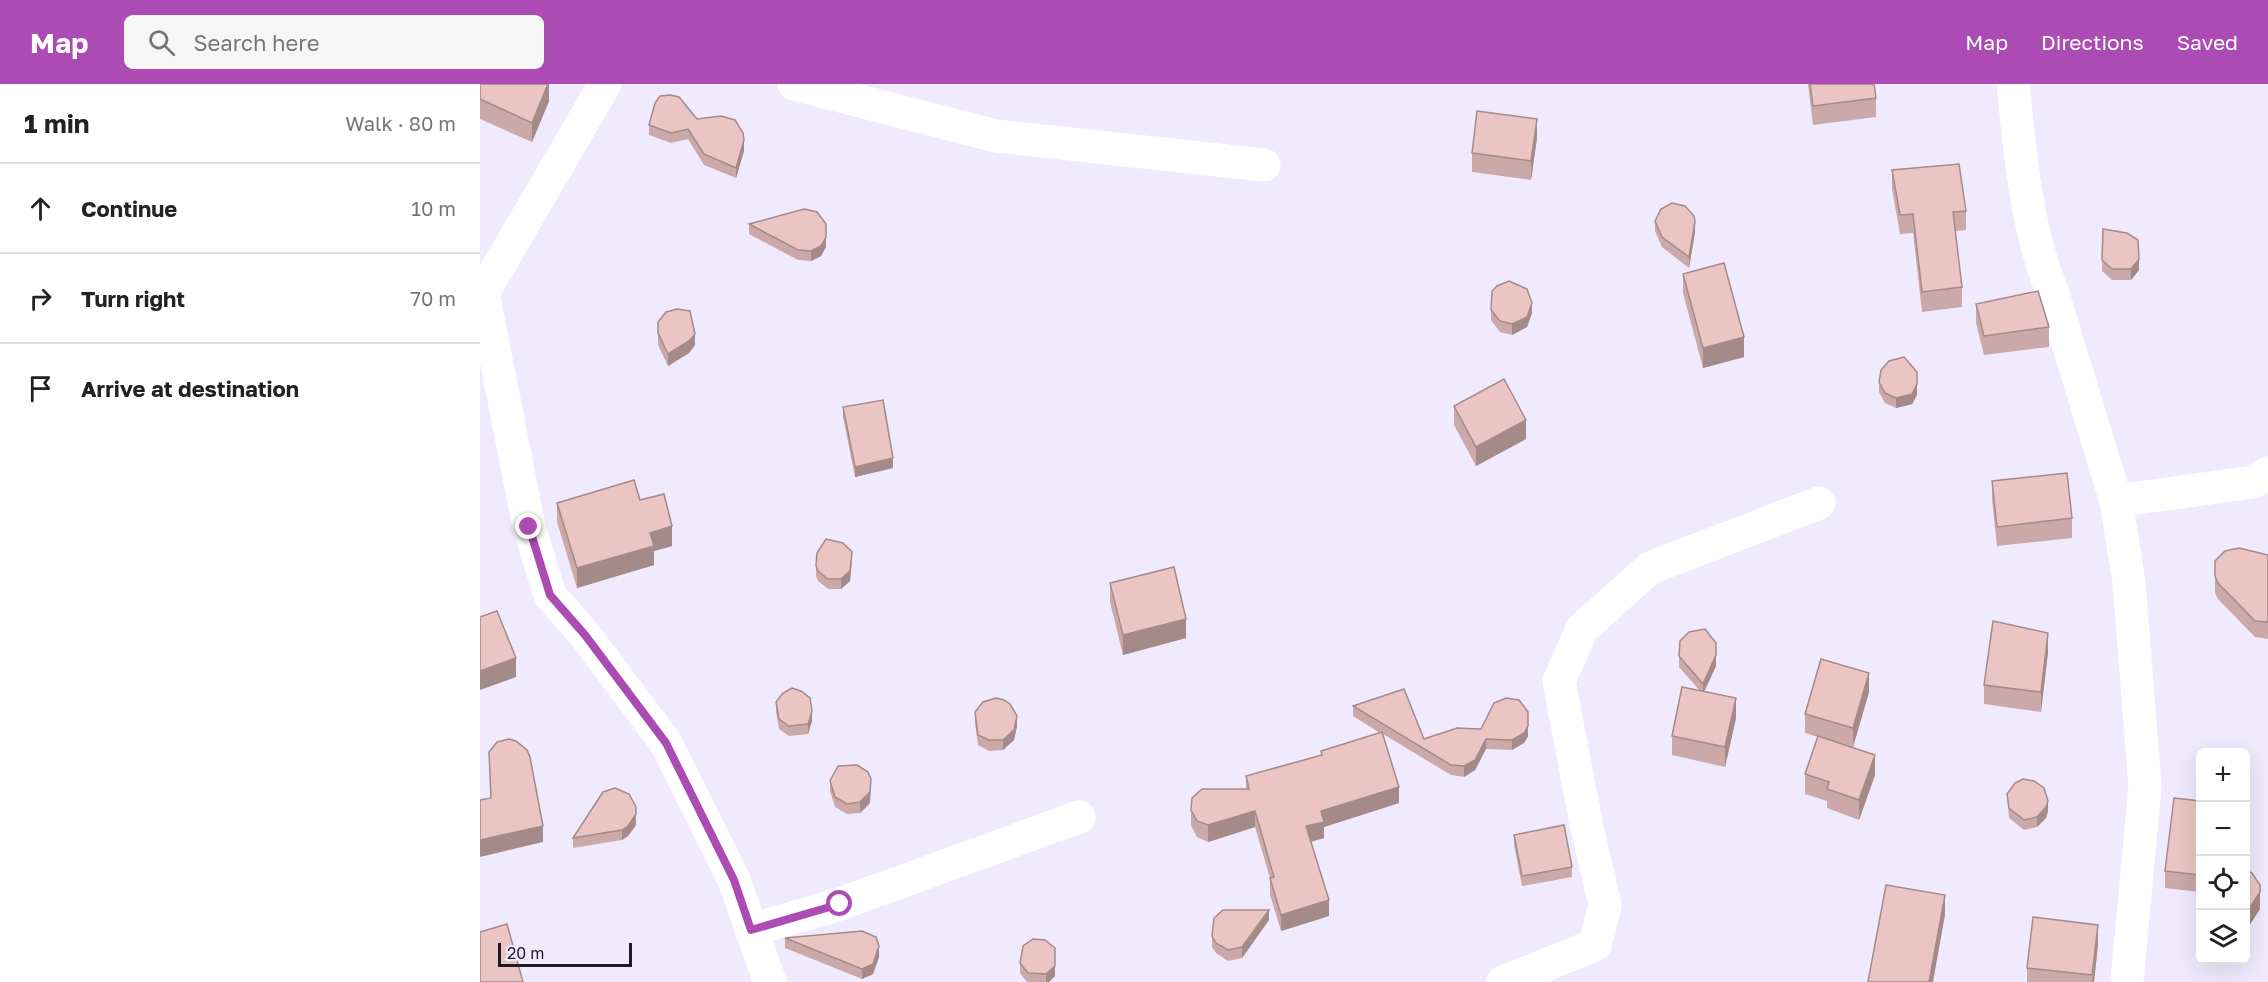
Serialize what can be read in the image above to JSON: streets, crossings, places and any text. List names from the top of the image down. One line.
{"scale_bar":"20 m","page":{"header":"Map","search":"Search here","nav":["Map","Directions","Saved"],"heading":["1 min","Walk · 80 m"],"list":[["Continue","10 m"],["Turn right","70 m"],"Arrive at destination"],"map_buttons":["+","−"],"scale":"20 m"}}
